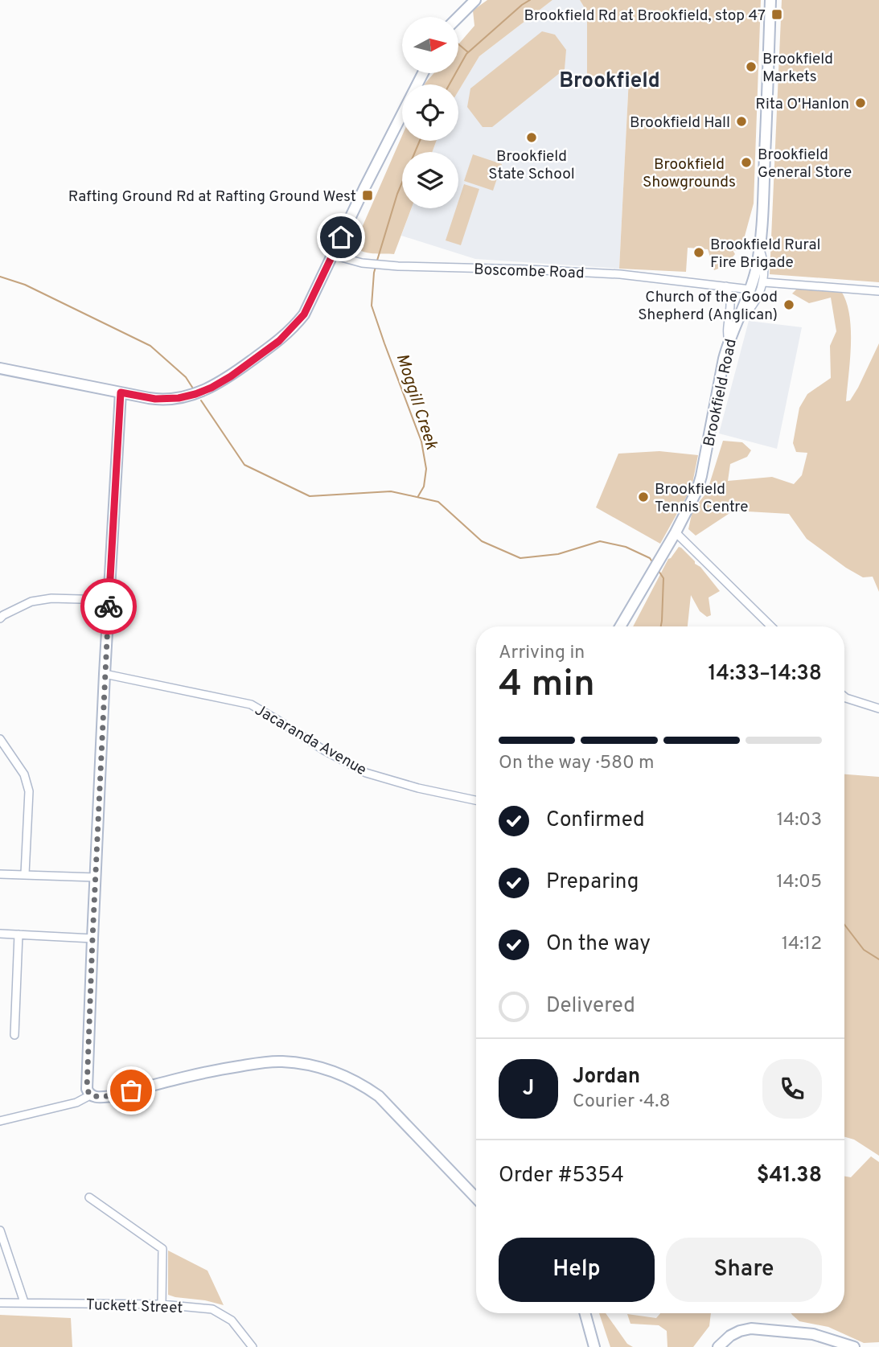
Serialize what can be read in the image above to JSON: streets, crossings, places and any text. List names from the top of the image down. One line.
{"streets":{"main road":["Brookfield Road"],"street":["Boscombe Road","Jacaranda Avenue","Tuckett Street"]},"crossings":[["Boscombe Road","Brookfield Road"]],"districts":["Brookfield"],"water":["Moggill Creek"],"parks":["Brookfield Showgrounds"],"places":{"transit":["Brookfield Rd at Brookfield, stop 47","Rafting Ground Rd at Rafting Ground West"],"other":["Brookfield Markets","Rita O'Hanlon","Brookfield Hall","Brookfield State School","Brookfield General Store","Brookfield Rural Fire Brigade","Church of the Good Shepherd (Anglican)","Brookfield Tennis Centre"]},"north":"right","page":{"heading":["4 min","Arriving in","14:33–14:38"],"panel":["Jordan","Courier · 4.8","Order #5354","$41.38"],"bar":"On the way · 580 m","list":[["Confirmed","14:03"],["Preparing","14:05"],["On the way","14:12"],"Delivered"],"round":"J","buttons":["Help","Share"]}}
